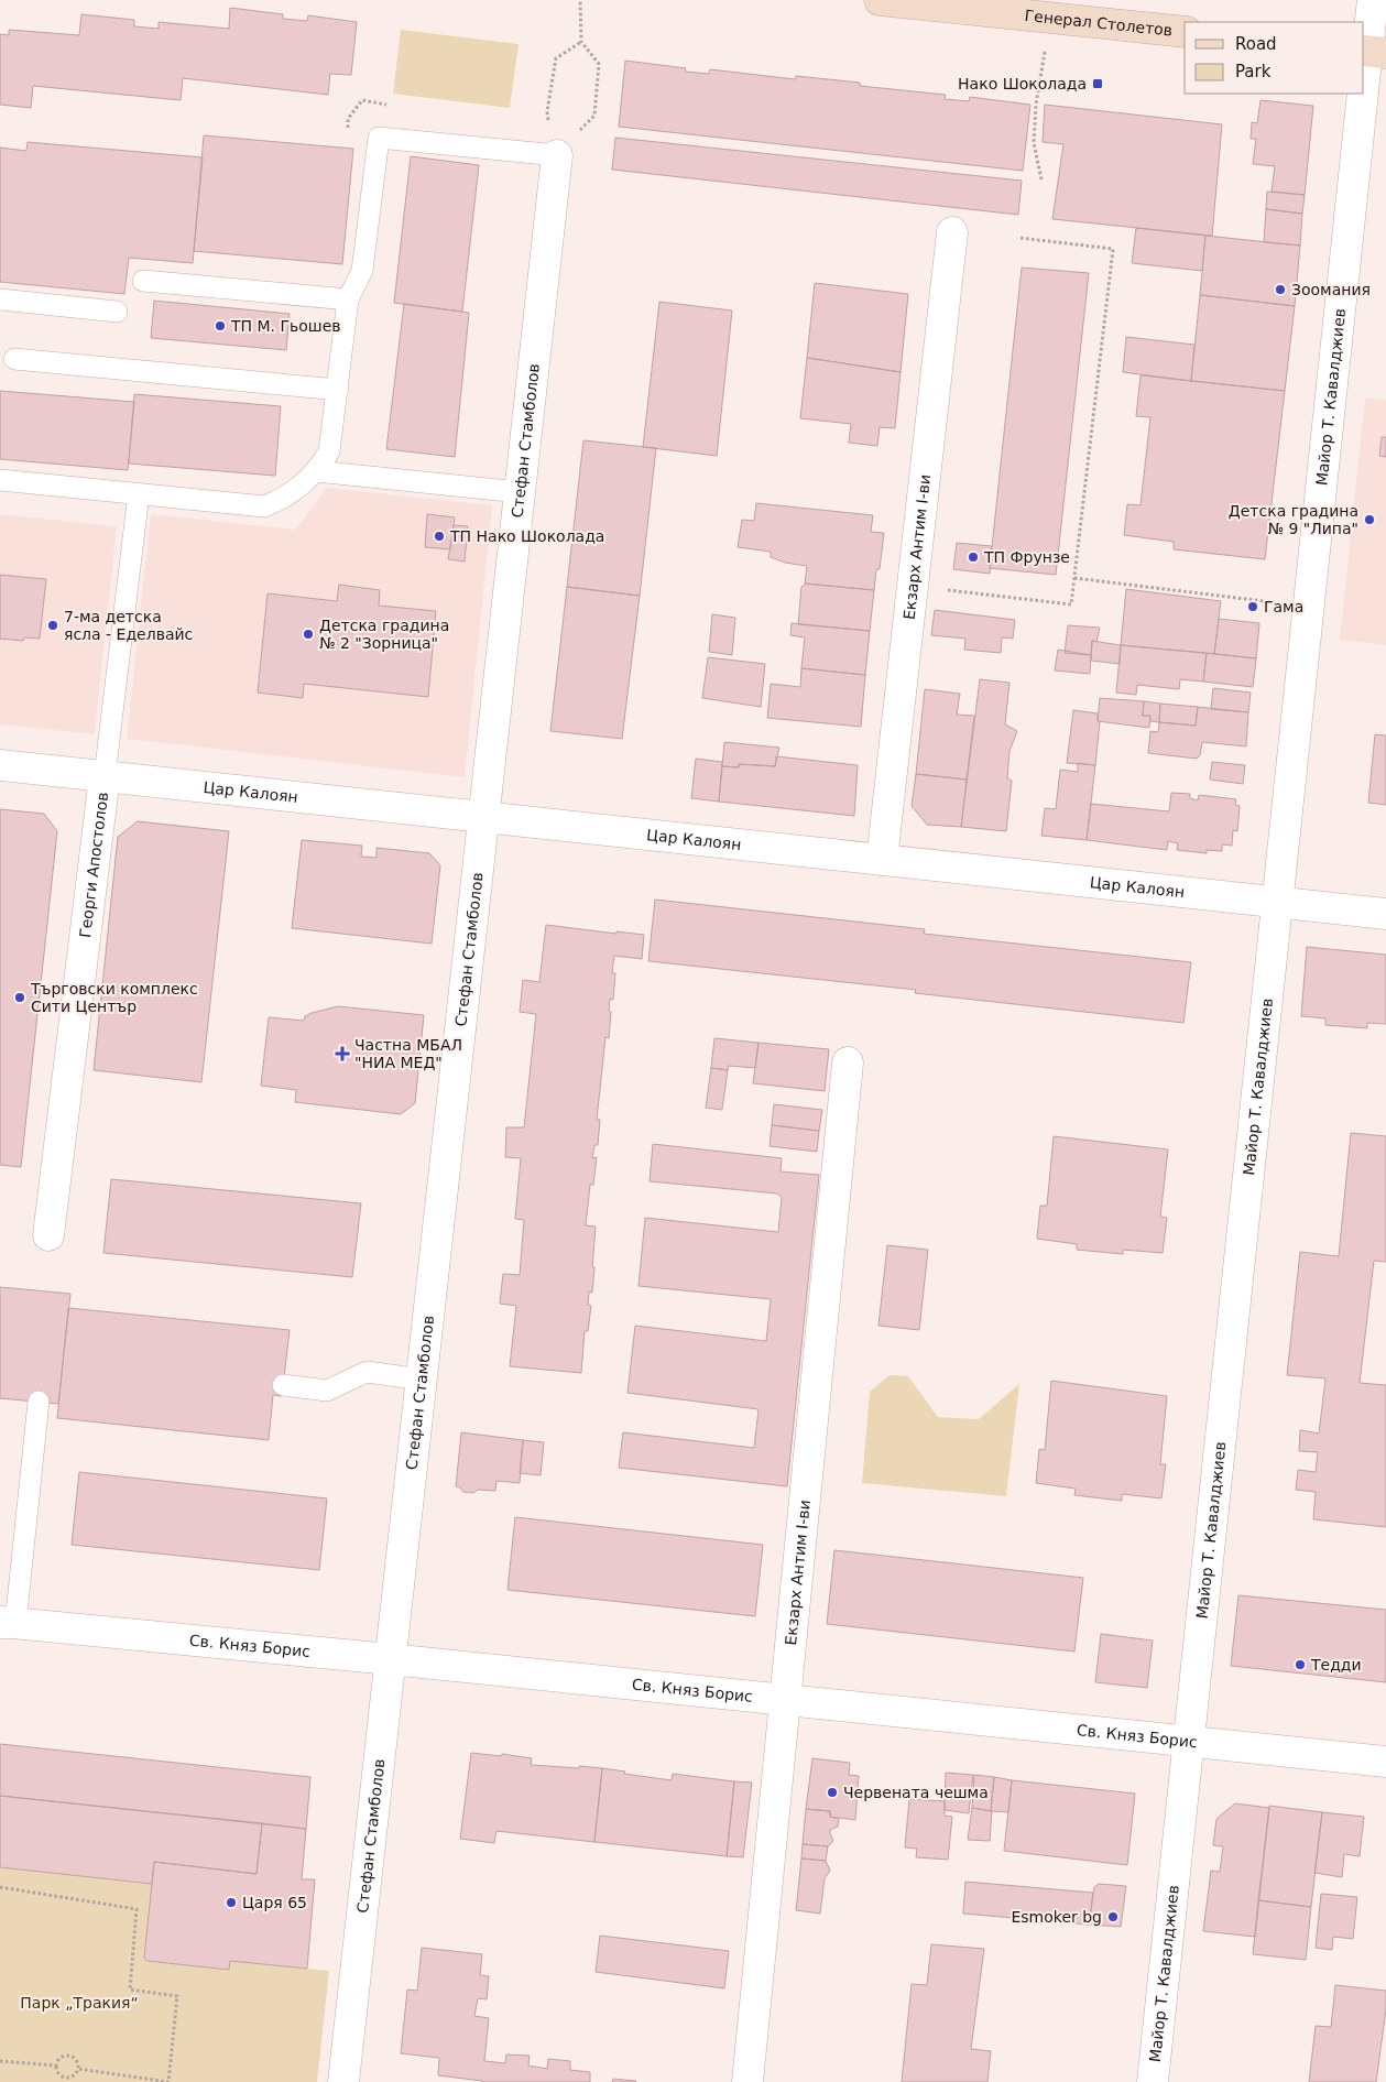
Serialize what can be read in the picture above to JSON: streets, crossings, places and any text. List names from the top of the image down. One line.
{"streets":{"main road":["Генерал Столетов"],"street":["Майор Т. Кавалджиев","Стефан Стамболов","Екзарх Антим I-ви","Цар Калоян","Георги Апостолов","Св. Княз Борис"]},"crossings":[["Майор Т. Кавалджиев","Цар Калоян"],["Майор Т. Кавалджиев","Св. Княз Борис"],["Стефан Стамболов","Цар Калоян"],["Стефан Стамболов","Св. Княз Борис"],["Екзарх Антим I-ви","Цар Калоян"],["Екзарх Антим I-ви","Св. Княз Борис"],["Цар Калоян","Георги Апостолов"]],"parks":["Парк „Тракия“"],"places":{"transit":["Нако Шоколада"],"other":["Зоомания","ТП М. Гьошев","Детска градина № 9 \"Липа\"","ТП Нако Шоколада","ТП Фрунзе","Гама","7-ма детска ясла - Еделвайс","Детска градина № 2 \"Зорница\"","Търговски комплекс Сити Център","Тедди","Червената чешма","Царя 65","Esmoker bg"],"health":["Частна МБАЛ \"НИА МЕД\""]},"legend":["Road","Park"]}
